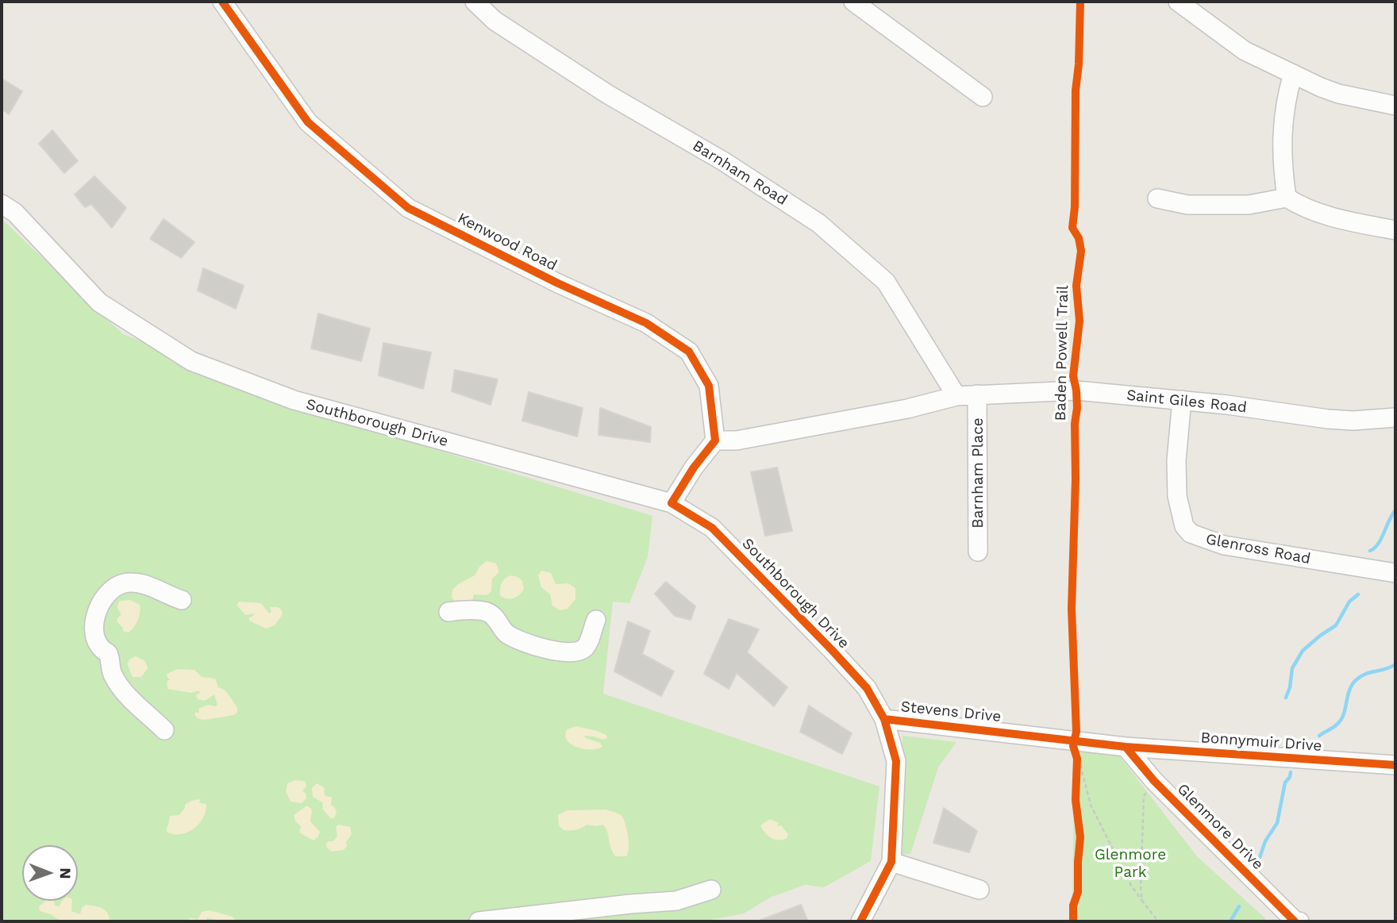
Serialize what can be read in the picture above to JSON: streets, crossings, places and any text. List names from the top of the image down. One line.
{"streets":{"street":["Barnham Road","Kenwood Road","Saint Giles Road","Southborough Drive","Barnham Place","Glenross Road","Stevens Drive","Bonnymuir Drive","Glenmore Drive"],"cycle path":["Baden Powell Trail"]},"crossings":[["Baden Powell Trail","Saint Giles Road"],["Saint Giles Road","Barnham Place"],["Saint Giles Road","Glenross Road"],["Southborough Drive","Stevens Drive"],["Stevens Drive","Bonnymuir Drive"],["Stevens Drive","Glenmore Drive"],["Bonnymuir Drive","Glenmore Drive"]],"parks":["Glenmore Park"],"north":"right"}
